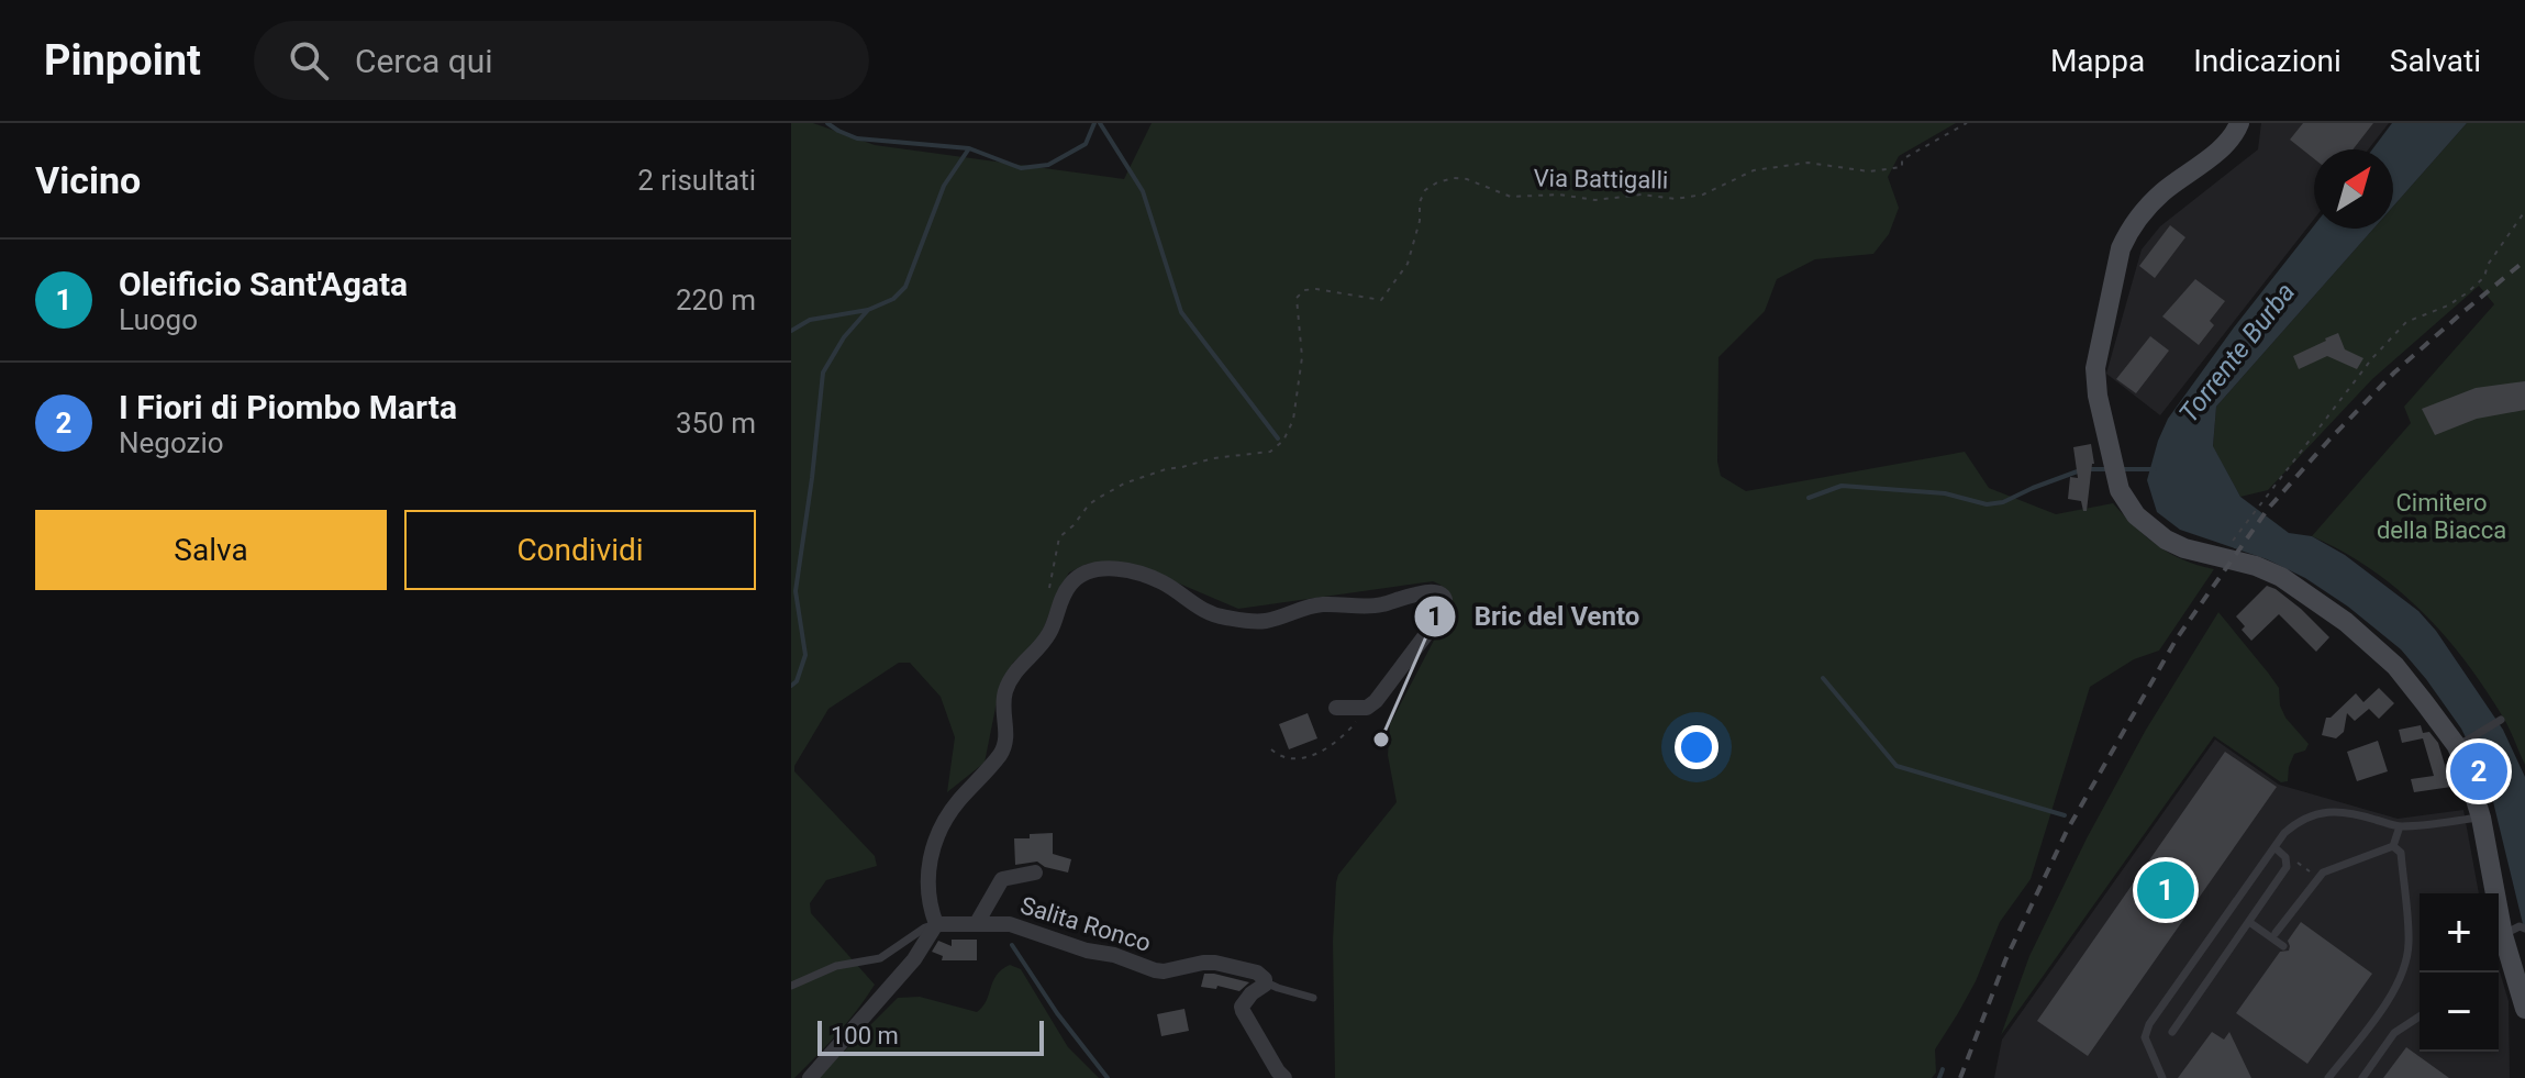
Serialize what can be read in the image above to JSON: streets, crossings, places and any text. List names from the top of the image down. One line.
{"streets":{"street":["Salita Ronco"],"path":["Via Battigalli"]},"water":["Torrente Burba"],"parks":["Cimitero della Biacca"],"places":["Bric del Vento"],"scale_bar":"100 m","north":"top right","page":{"header":"Pinpoint","search":"Cerca qui","nav":["Mappa","Indicazioni","Salvati"],"heading":["Vicino","2 risultati"],"list":[{"mark":"1","name":"Oleificio Sant'Agata","note":"Luogo","value":"220 m"},{"mark":"2","name":"I Fiori di Piombo Marta","note":"Negozio","value":"350 m"}],"buttons":["Salva","Condividi"],"pins":["2","1"],"map_buttons":["+","−"],"scale":"100 m"}}
